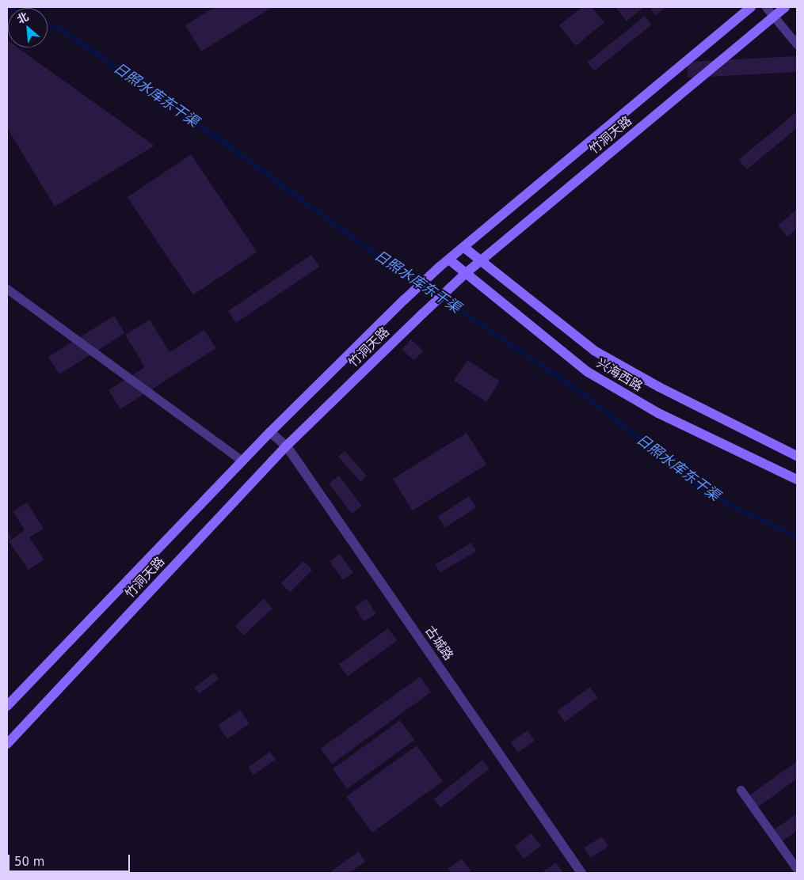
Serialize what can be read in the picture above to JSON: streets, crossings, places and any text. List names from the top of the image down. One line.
{"streets":{"main road":["竹洞天路","兴海西路"],"street":["古城路"]},"crossings":[["竹洞天路","兴海西路"],["竹洞天路","古城路"]],"water":["日照水库东干渠"],"scale_bar":"50 m","north":"top left"}
